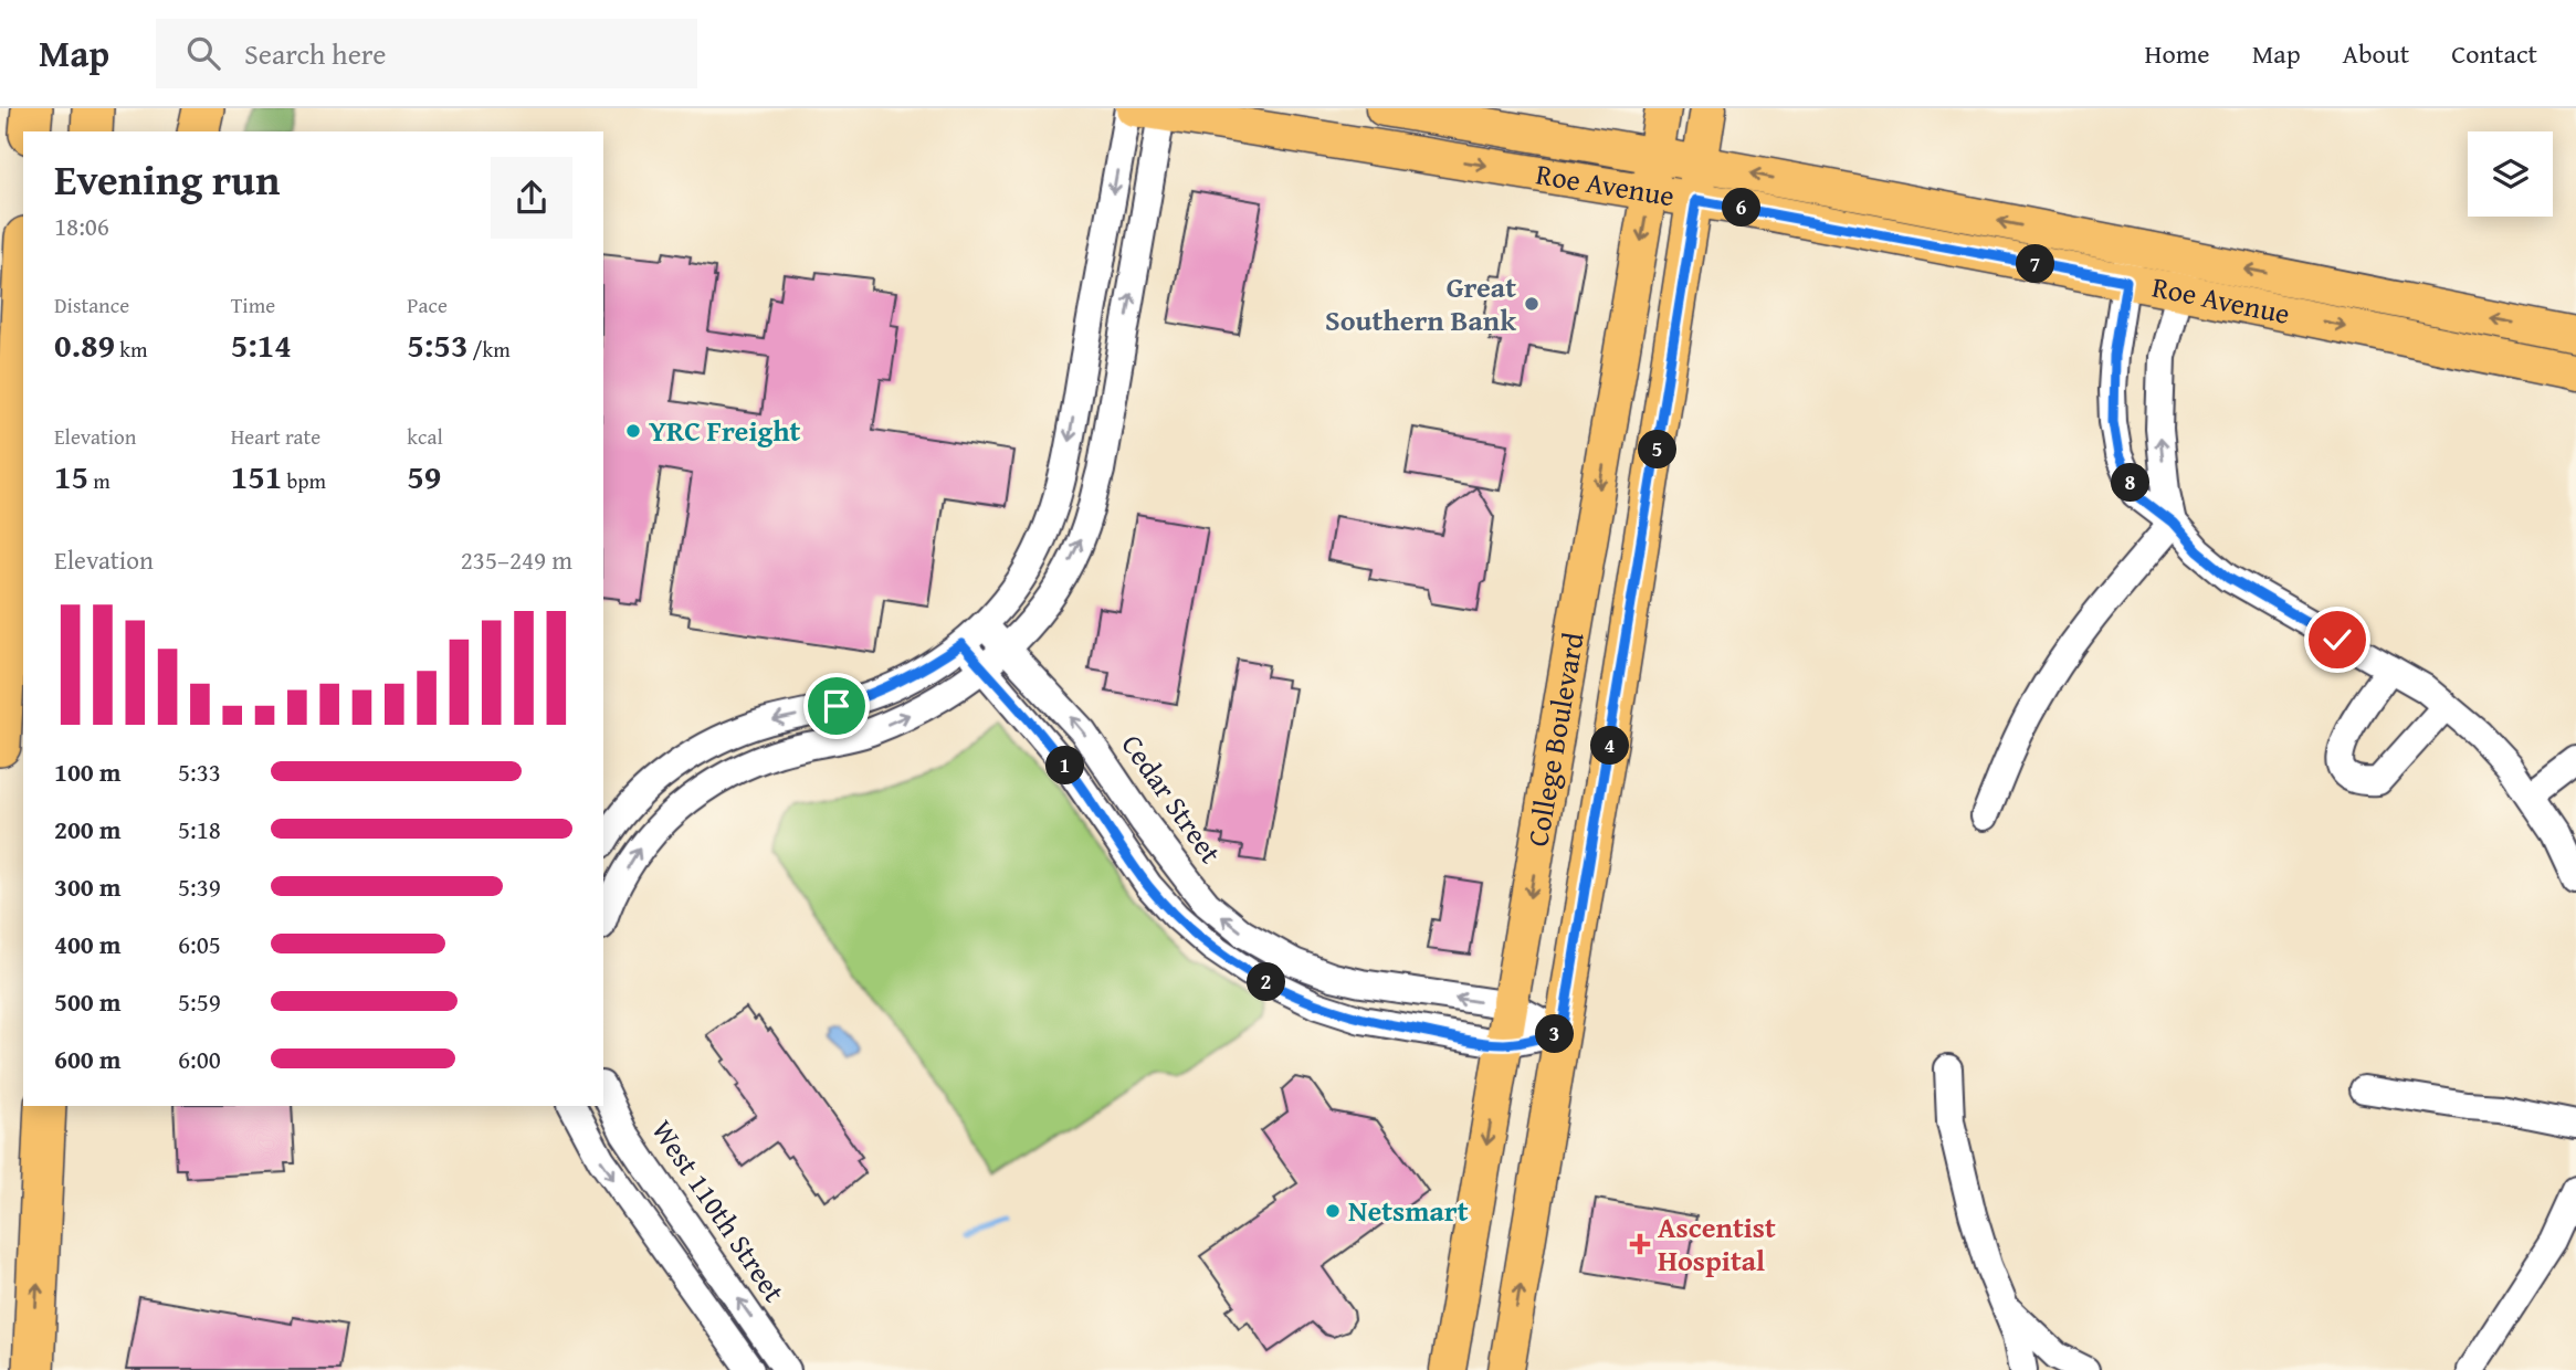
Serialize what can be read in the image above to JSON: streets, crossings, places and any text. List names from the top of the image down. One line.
{"streets":{"main road":["Roe Avenue","College Boulevard"],"street":["Cedar Street","West 110th Street"]},"crossings":[["Roe Avenue","College Boulevard"],["College Boulevard","Cedar Street"]],"places":{"other":["Great Southern Bank","YRC Freight","Netsmart"],"health":["Ascentist Hospital"]},"page":{"header":"Map","search":"Search here","nav":["Home","Map","About","Contact"],"heading":["Evening run","18:06"],"pins":["6","7","5","8","4","1","2","3"],"stats":[["Distance","0.89 km"],["Time","5:14"],["Pace","5:53 /km"],["Elevation","15 m"],["Heart rate","151 bpm"],["kcal","59"]],"chart":["Elevation","235–249 m"],"list":[{"name":"100 m","note":"5:33"},{"name":"200 m","note":"5:18"},{"name":"300 m","note":"5:39"},{"name":"400 m","note":"6:05"},{"name":"500 m","note":"5:59"},{"name":"600 m","note":"6:00"}]}}
